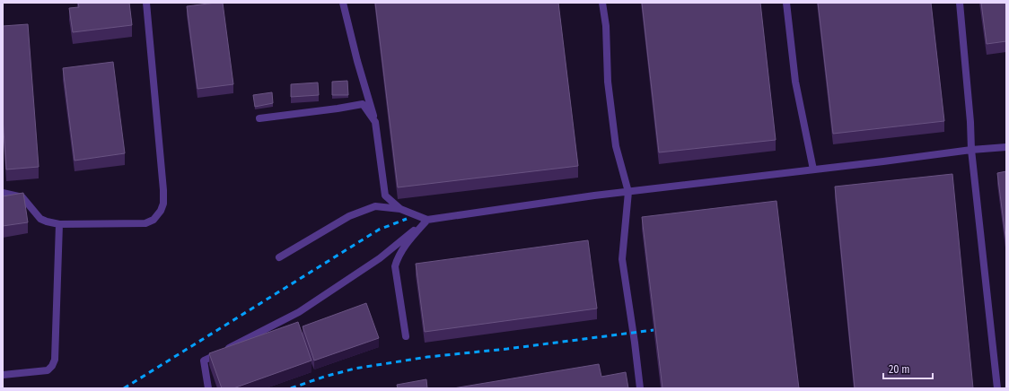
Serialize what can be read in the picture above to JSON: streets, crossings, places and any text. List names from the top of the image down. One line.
{"scale_bar":"20 m"}
